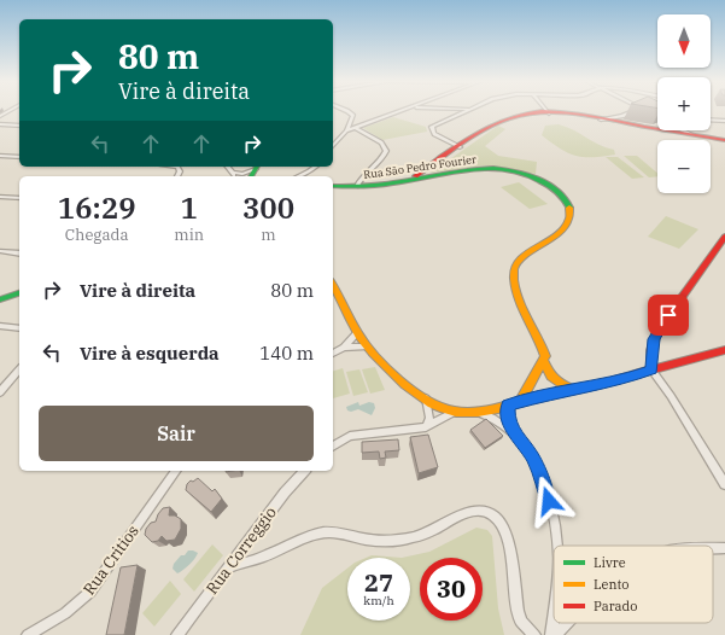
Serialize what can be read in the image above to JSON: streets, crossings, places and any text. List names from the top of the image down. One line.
{"streets":{"street":["Rua São Pedro Fourier","Rua Correggio","Rua Critios"]},"legend":["Livre","Lento","Parado"],"north":"bottom","page":{"map_buttons":["+","−"],"turn":["80 m","Vire à direita"],"eta":["16:29","Chegada","1","min","300","m"],"list":[{"name":"Vire à direita","value":"80 m"},{"name":"Vire à esquerda","value":"140 m"}],"buttons":"Sair","speed":"27 km/h","limit":"30"}}
